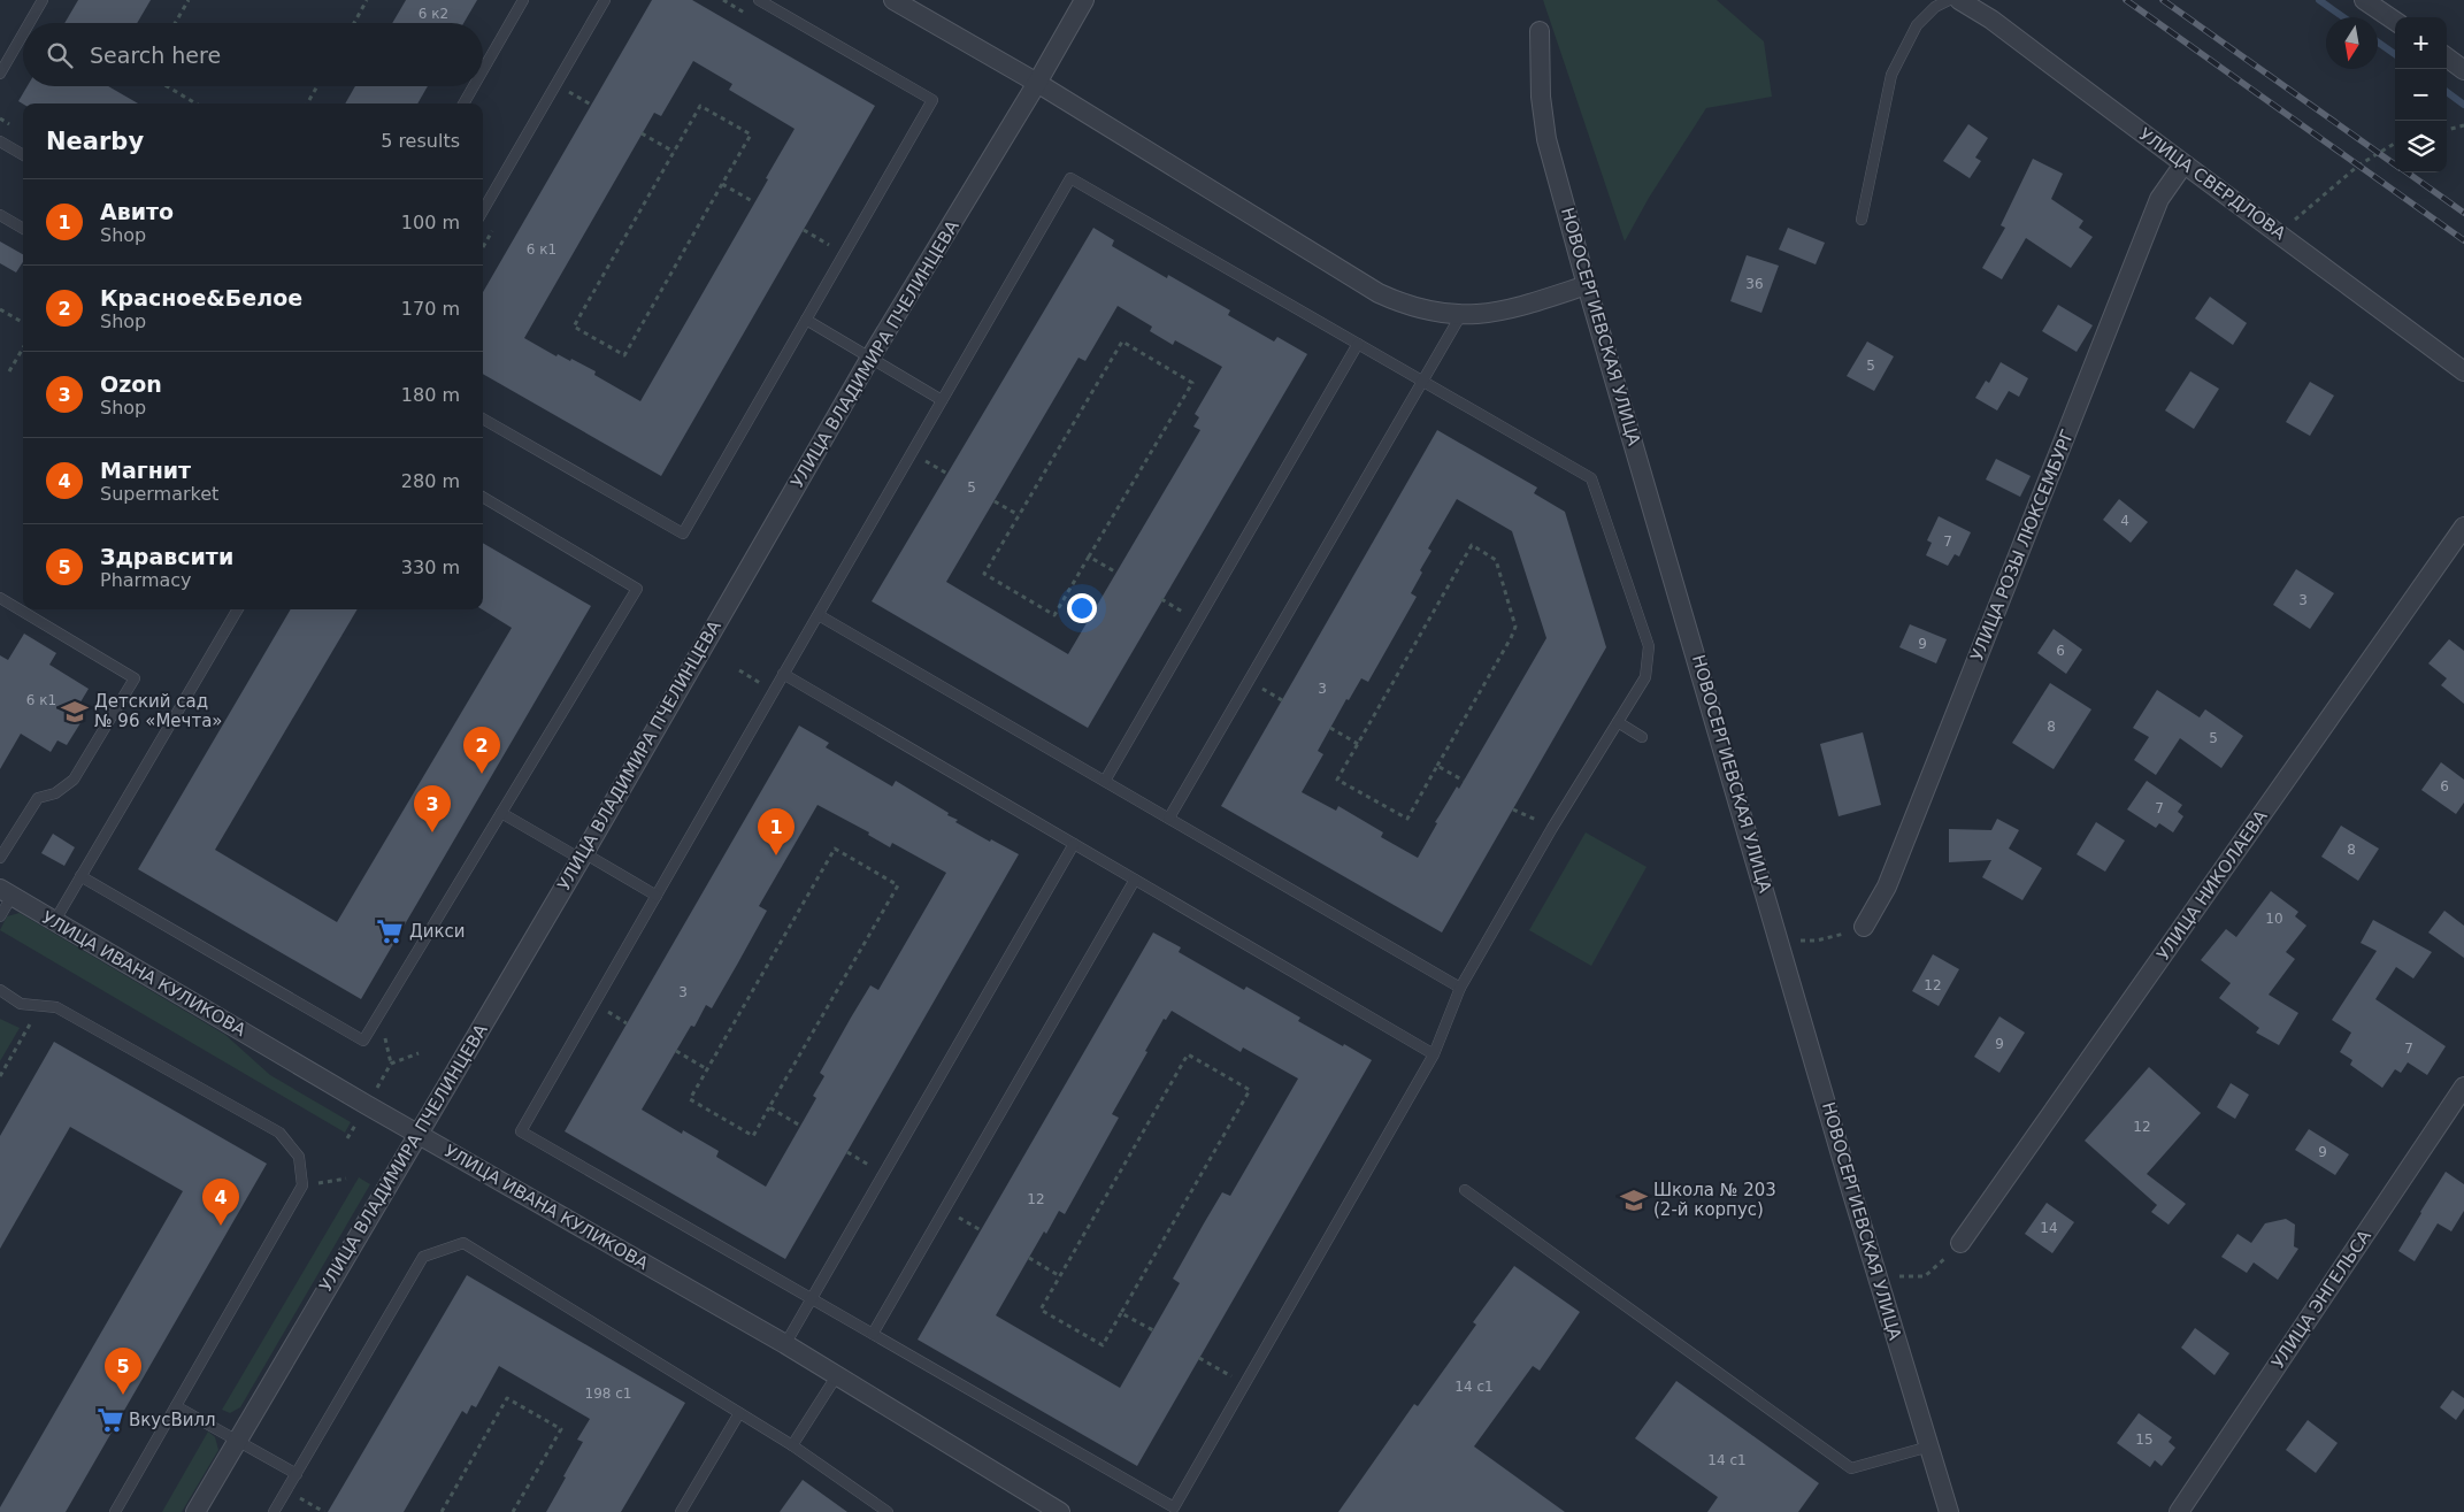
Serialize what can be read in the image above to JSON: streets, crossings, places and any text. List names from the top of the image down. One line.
{"streets":{"street":["УЛИЦА СВЕРДЛОВА","НОВОСЕРГИЕВСКАЯ УЛИЦА","УЛИЦА ВЛАДИМИРА ПЧЕЛИНЦЕВА","УЛИЦА РОЗЫ ЛЮКСЕМБУРГ","УЛИЦА НИКОЛАЕВА","УЛИЦА ИВАНА КУЛИКОВА","УЛИЦА ЭНГЕЛЬСА"]},"crossings":[["УЛИЦА СВЕРДЛОВА","УЛИЦА РОЗЫ ЛЮКСЕМБУРГ"],["УЛИЦА ВЛАДИМИРА ПЧЕЛИНЦЕВА","УЛИЦА ИВАНА КУЛИКОВА"]],"places":{"school or university":["Детский сад № 96 «Мечта»","Школа № 203 (2-й корпус)"],"supermarket":["Дикси","ВкусВилл"]},"house_numbers":["6 к2","6 к1","36","5","5","4","7","3","9","6","3","6 к1","8","5","6","7","8","10","12","3","9","7","12","9","12","14","14 с1","198 с1","15","14 с1"],"north":"bottom","page":{"map_buttons":["+","−"],"search":"Search here","heading":["Nearby","5 results"],"list":[{"mark":"1","name":"Авито","note":"Shop","value":"100 m"},{"mark":"2","name":"Красное&Белое","note":"Shop","value":"170 m"},{"mark":"3","name":"Ozon","note":"Shop","value":"180 m"},{"mark":"4","name":"Магнит","note":"Supermarket","value":"280 m"},{"mark":"5","name":"Здравсити","note":"Pharmacy","value":"330 m"}],"pins":["2","3","1","4","5"]}}
